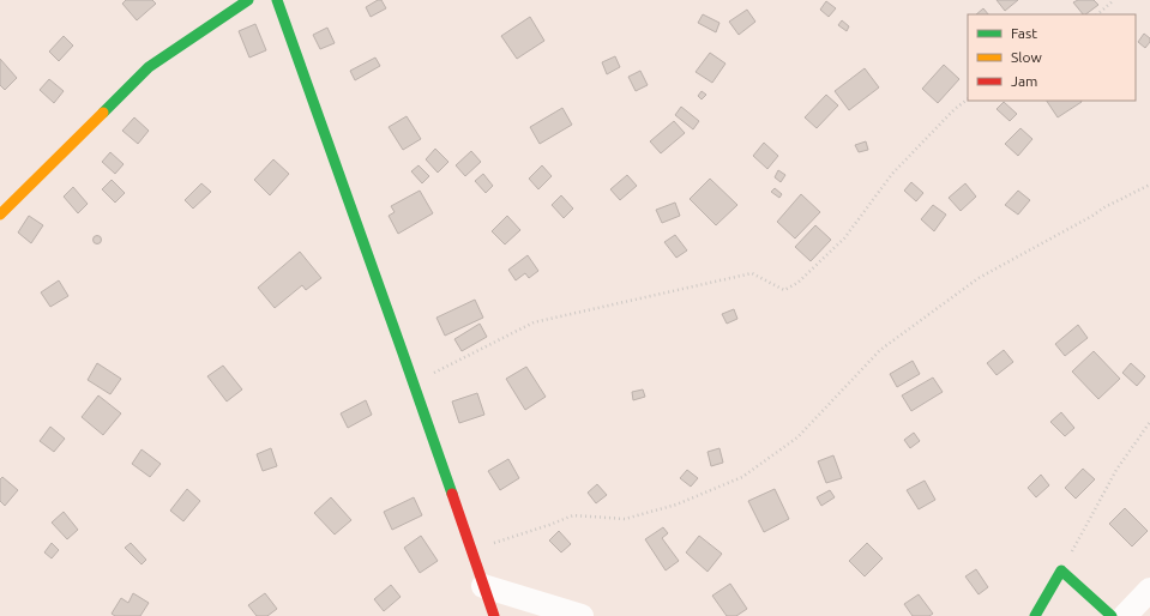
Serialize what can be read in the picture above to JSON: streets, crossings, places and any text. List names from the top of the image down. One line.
{"legend":["Fast","Slow","Jam"]}
